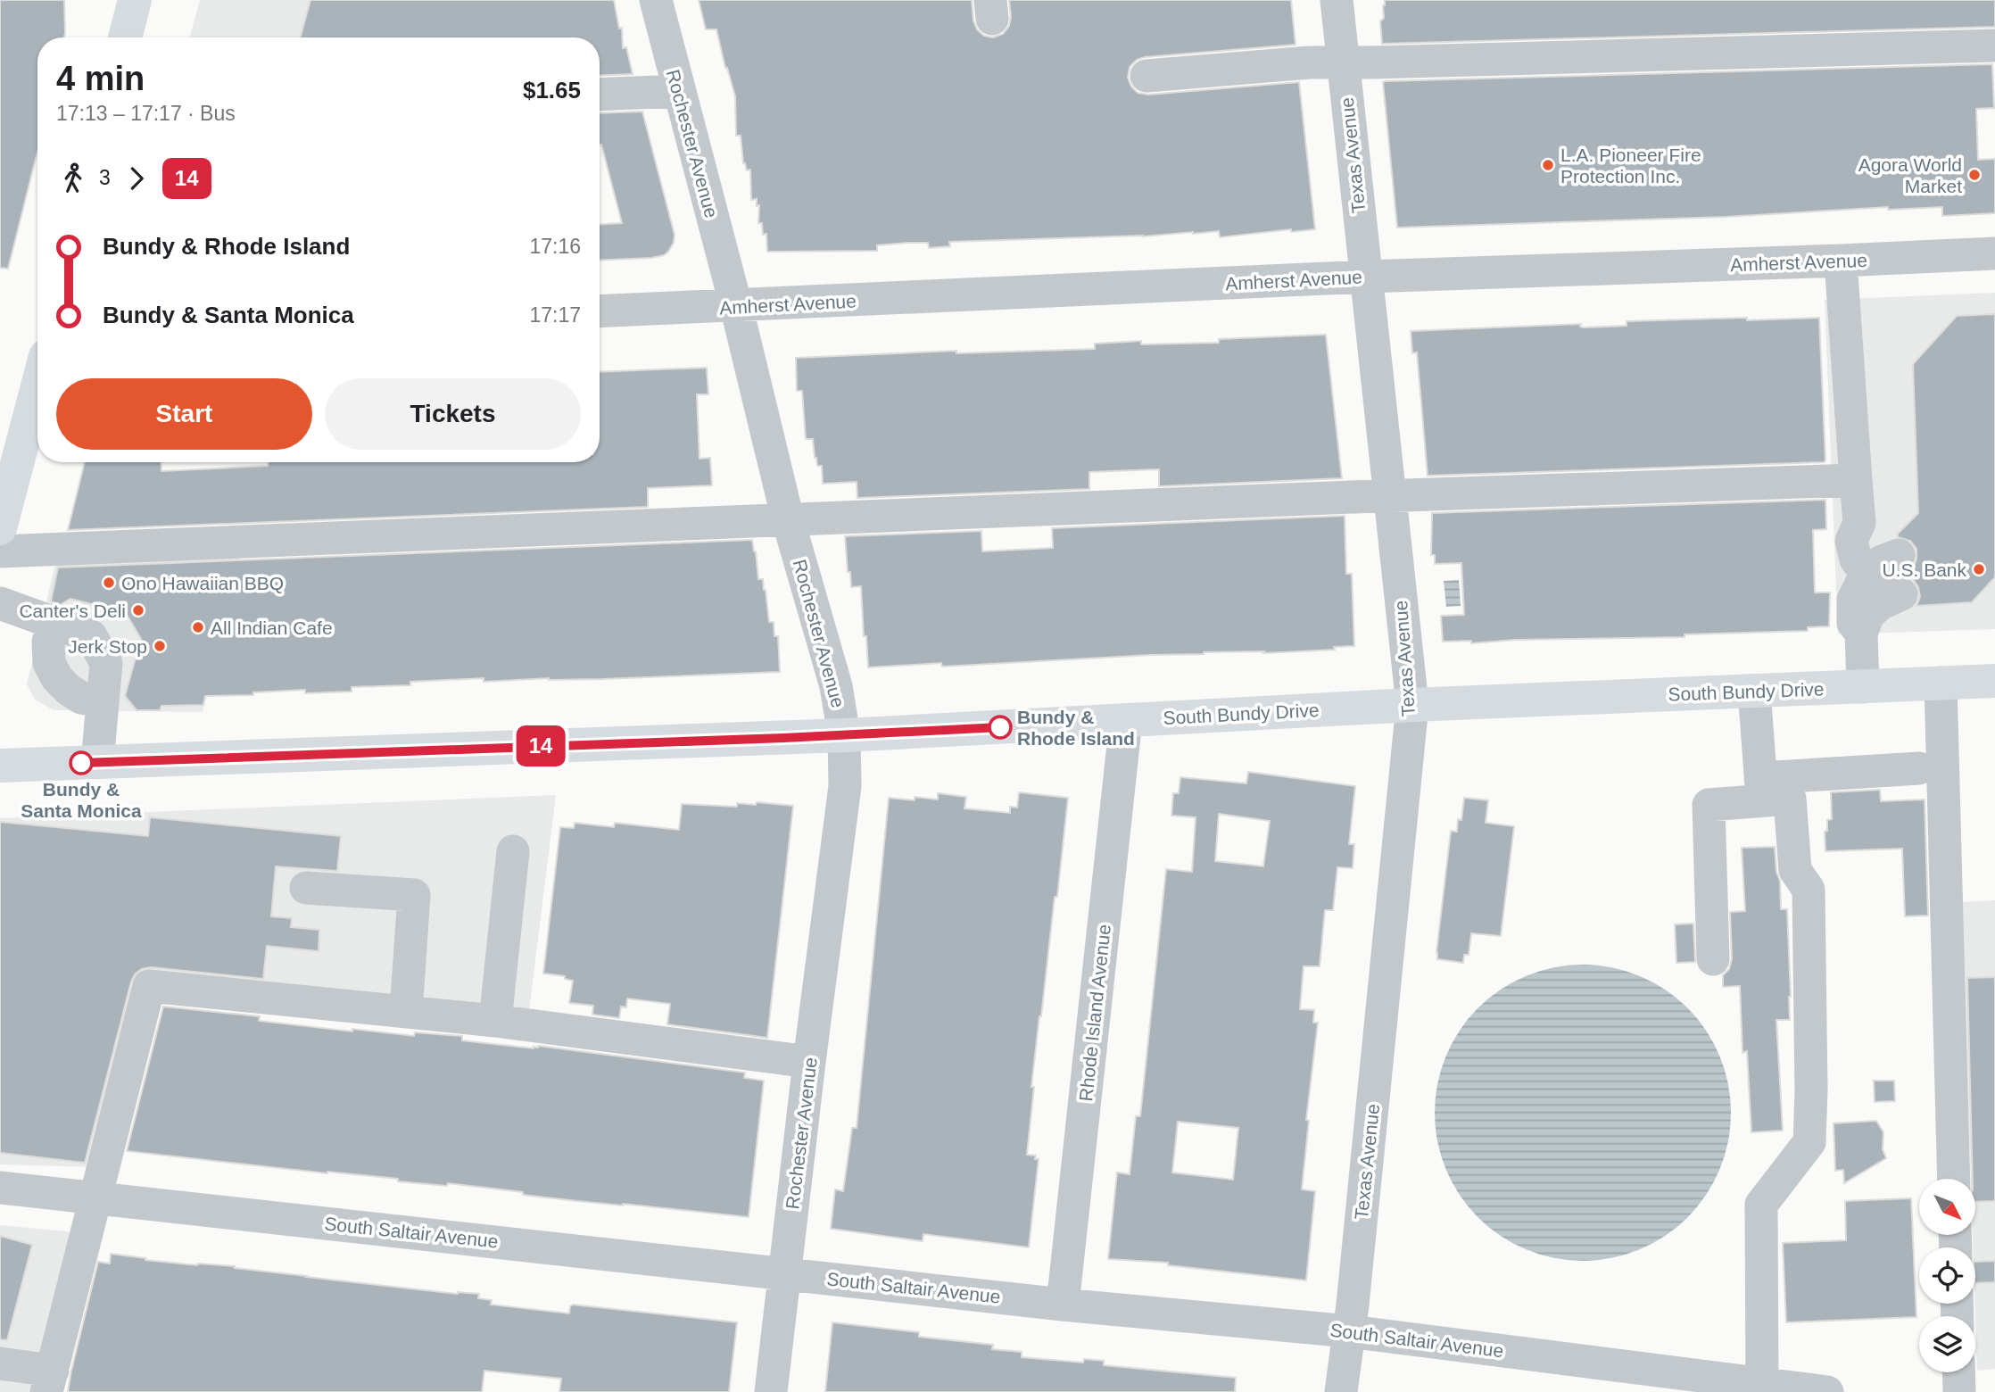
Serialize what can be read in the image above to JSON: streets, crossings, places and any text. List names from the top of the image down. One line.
{"streets":{"main road":["South Bundy Drive"],"street":["Rochester Avenue","Texas Avenue","Amherst Avenue","Rhode Island Avenue","South Saltair Avenue"]},"crossings":[["Rochester Avenue","Amherst Avenue"],["Rochester Avenue","South Bundy Drive"],["Rochester Avenue","South Saltair Avenue"],["Texas Avenue","Amherst Avenue"],["Texas Avenue","South Bundy Drive"],["Texas Avenue","South Saltair Avenue"],["South Bundy Drive","Rhode Island Avenue"],["Rhode Island Avenue","South Saltair Avenue"]],"places":["L.A. Pioneer Fire Protection Inc.","Agora World Market","U.S. Bank","Ono Hawaiian BBQ","Canter's Deli","All Indian Cafe","Jerk Stop","Bundy & Rhode Island","Bundy & Santa Monica"],"lines":["bus line 14"],"north":"bottom right","page":{"on_map":"14","heading":["4 min","17:13 – 17:17 · Bus","$1.65"],"legs":["3","14"],"list":[{"name":"Bundy & Rhode Island","value":"17:16"},{"name":"Bundy & Santa Monica","value":"17:17"}],"buttons":["Start","Tickets"]}}
